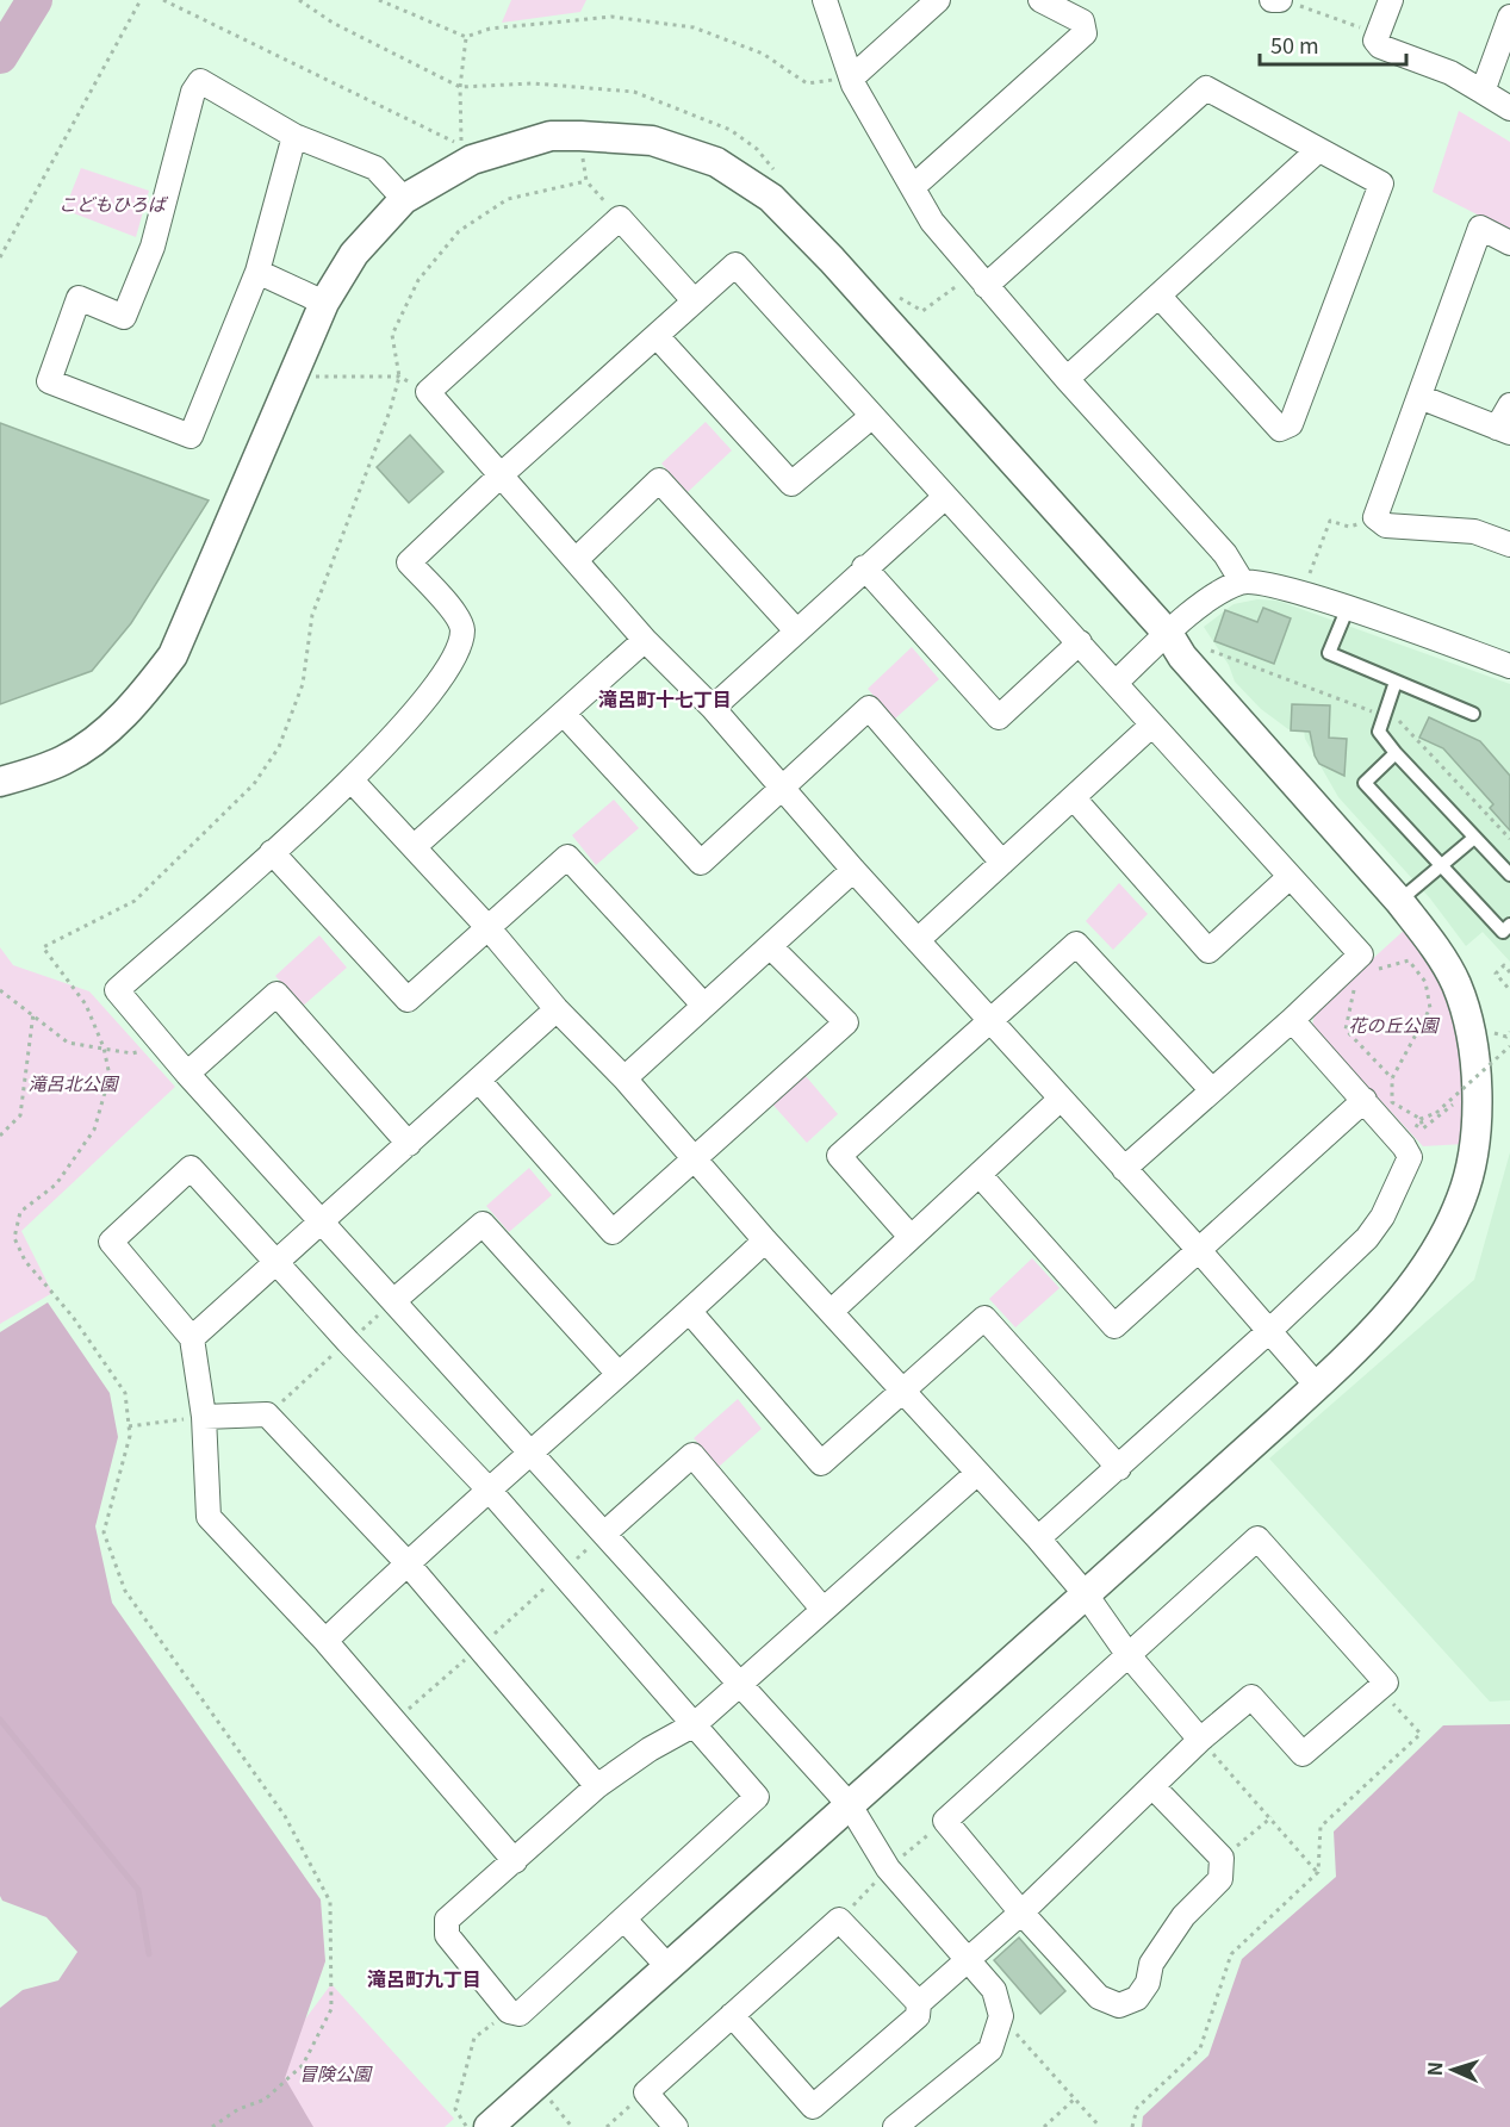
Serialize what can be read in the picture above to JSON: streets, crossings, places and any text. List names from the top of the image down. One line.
{"districts":["滝呂町十七丁目","滝呂町九丁目"],"parks":["こどもひろば","花の丘公園","滝呂北公園","冒険公園"],"scale_bar":"50 m","north":"left"}
